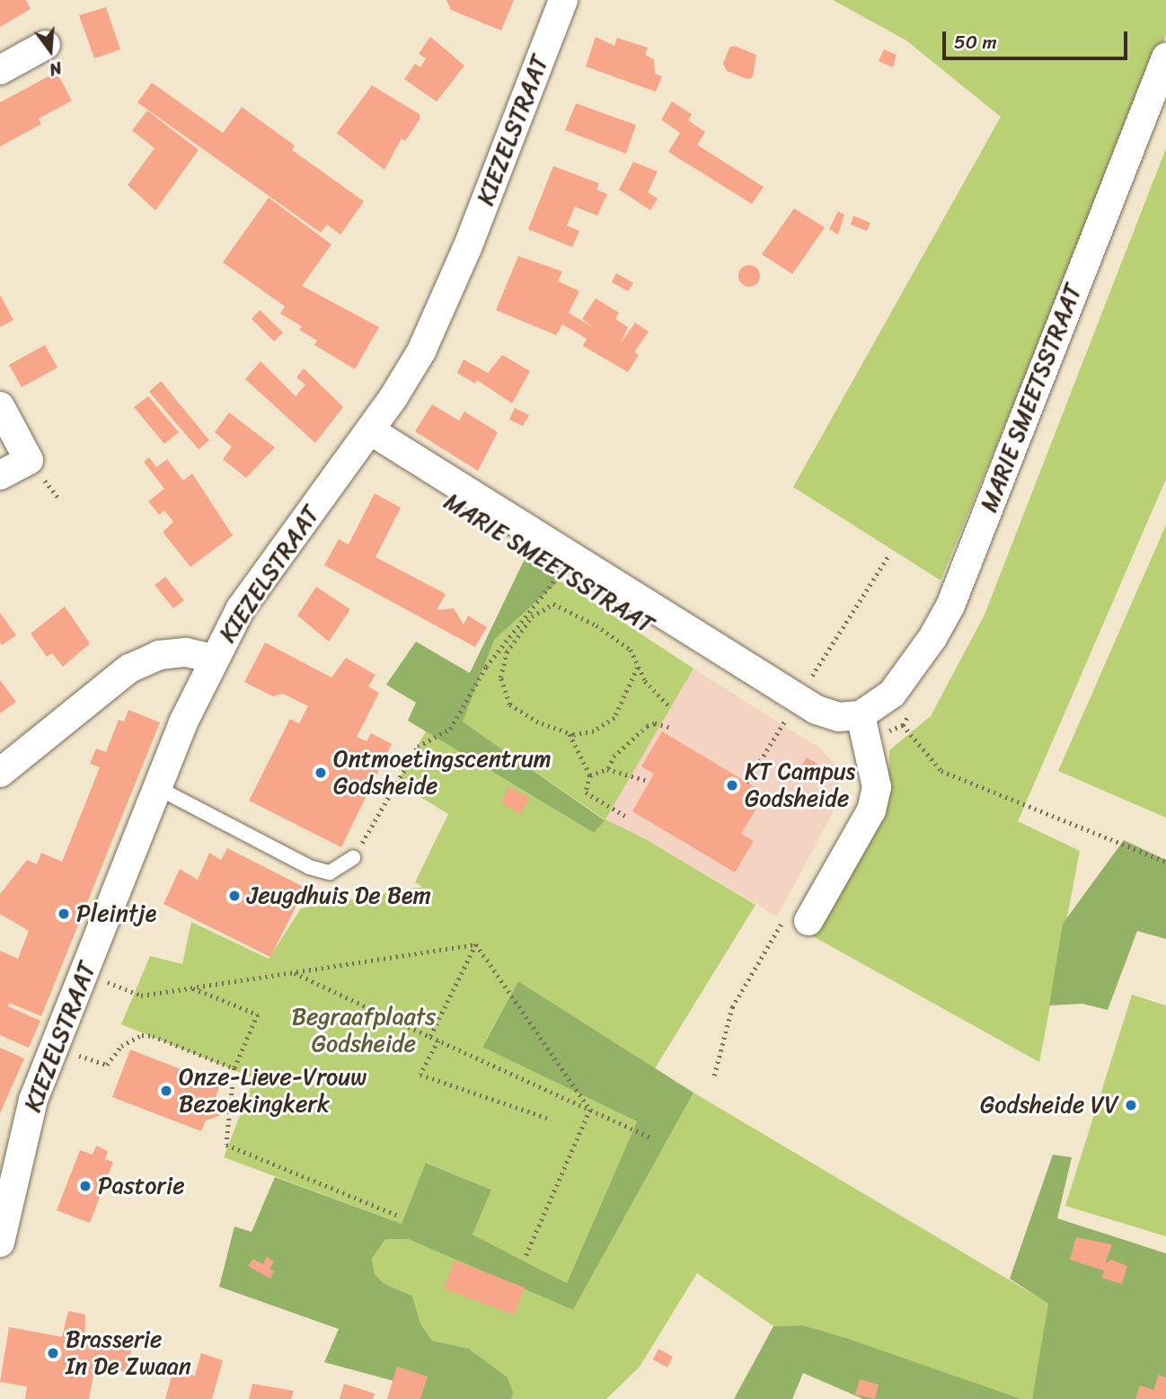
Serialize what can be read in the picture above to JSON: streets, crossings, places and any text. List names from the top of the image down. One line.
{"streets":{"street":["KIEZELSTRAAT","MARIE SMEETSSTRAAT"]},"crossings":[["KIEZELSTRAAT","MARIE SMEETSSTRAAT"]],"parks":["Begraafplaats Godsheide"],"places":["Ontmoetingscentrum Godsheide","KT Campus Godsheide","Jeugdhuis De Bem","Pleintje","Onze-Lieve-Vrouw Bezoekingkerk","Godsheide VV","Pastorie","Brasserie In De Zwaan"],"scale_bar":"50 m","north":"bottom"}
